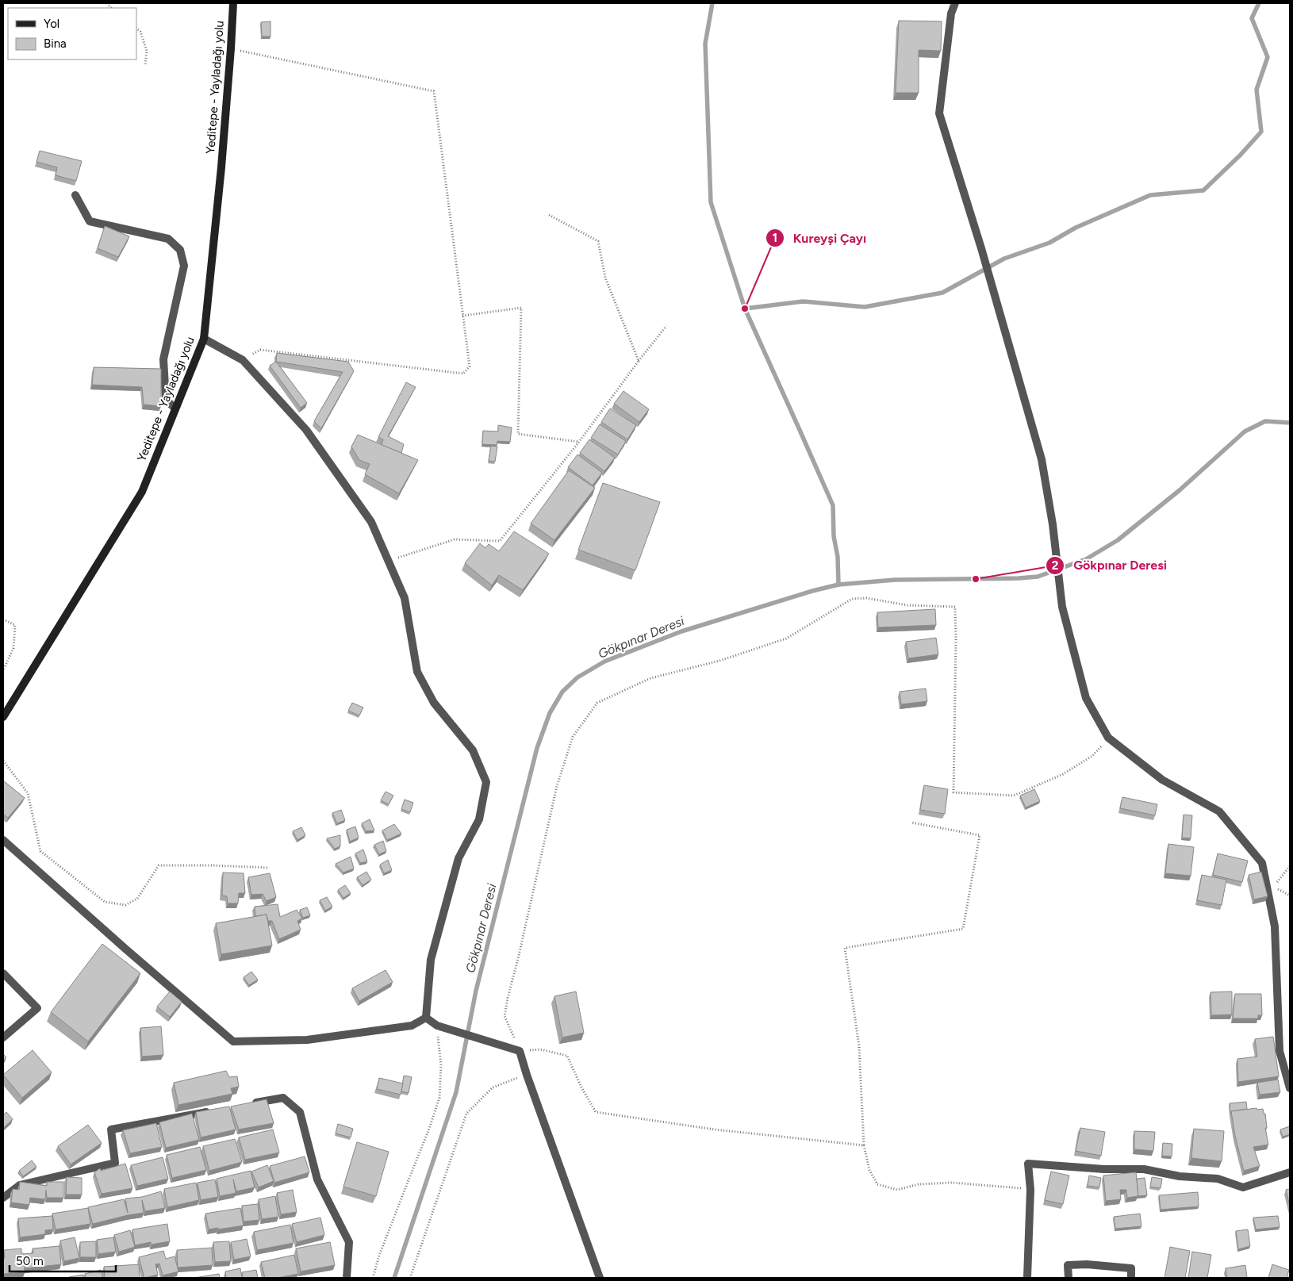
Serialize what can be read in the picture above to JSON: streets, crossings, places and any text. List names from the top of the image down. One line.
{"streets":{"main road":["Yeditepe - Yayladağı yolu"]},"water":["Gökpınar Deresi"],"places":["Kureyşi Çayı","Gökpınar Deresi"],"legend":["Yol","Bina"],"scale_bar":"50 m"}
